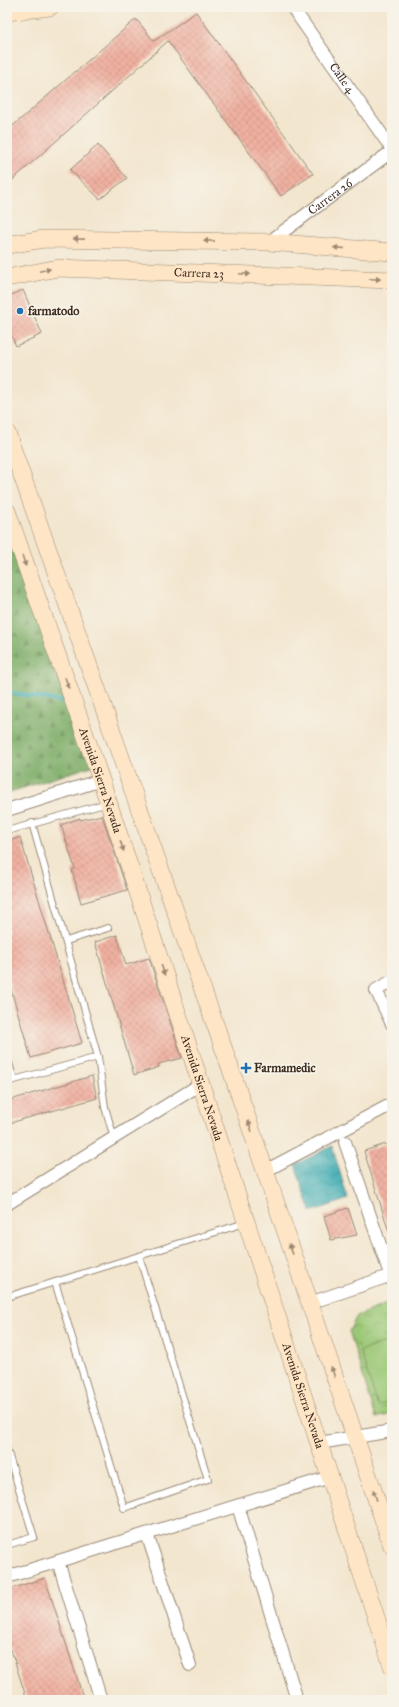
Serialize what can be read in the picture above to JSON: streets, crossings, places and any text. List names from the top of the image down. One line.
{"streets":{"main road":["Carrera 23","Avenida Sierra Nevada"],"street":["Calle 4","Carrera 26"]},"crossings":[["Calle 4","Carrera 26"]],"places":{"other":["farmatodo"],"health":["Farmamedic"]}}
